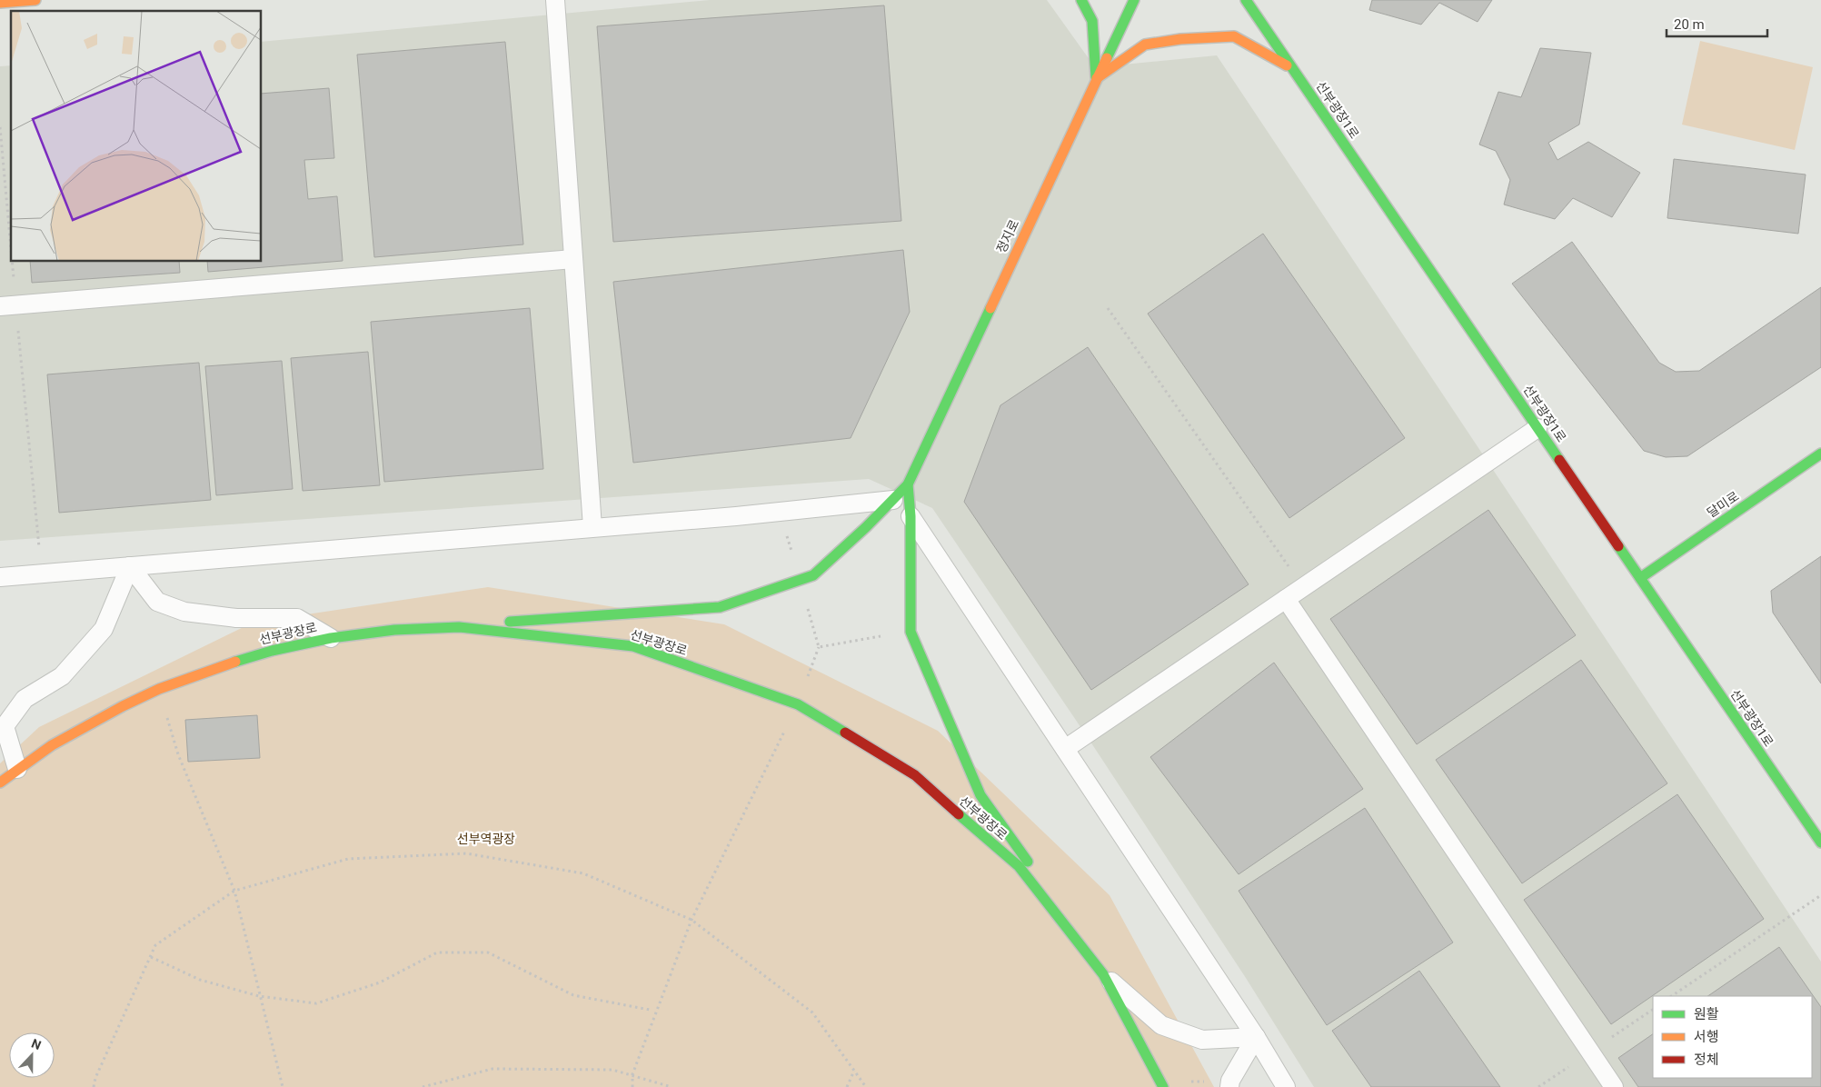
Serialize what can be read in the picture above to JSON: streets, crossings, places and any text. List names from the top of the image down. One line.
{"streets":{"street":["선부광장1로","정지로","달미로","선부광장로"]},"crossings":[["선부광장1로","달미로"]],"parks":["선부역광장"],"legend":["원활","서행","정체"],"scale_bar":"20 m","north":"top"}
